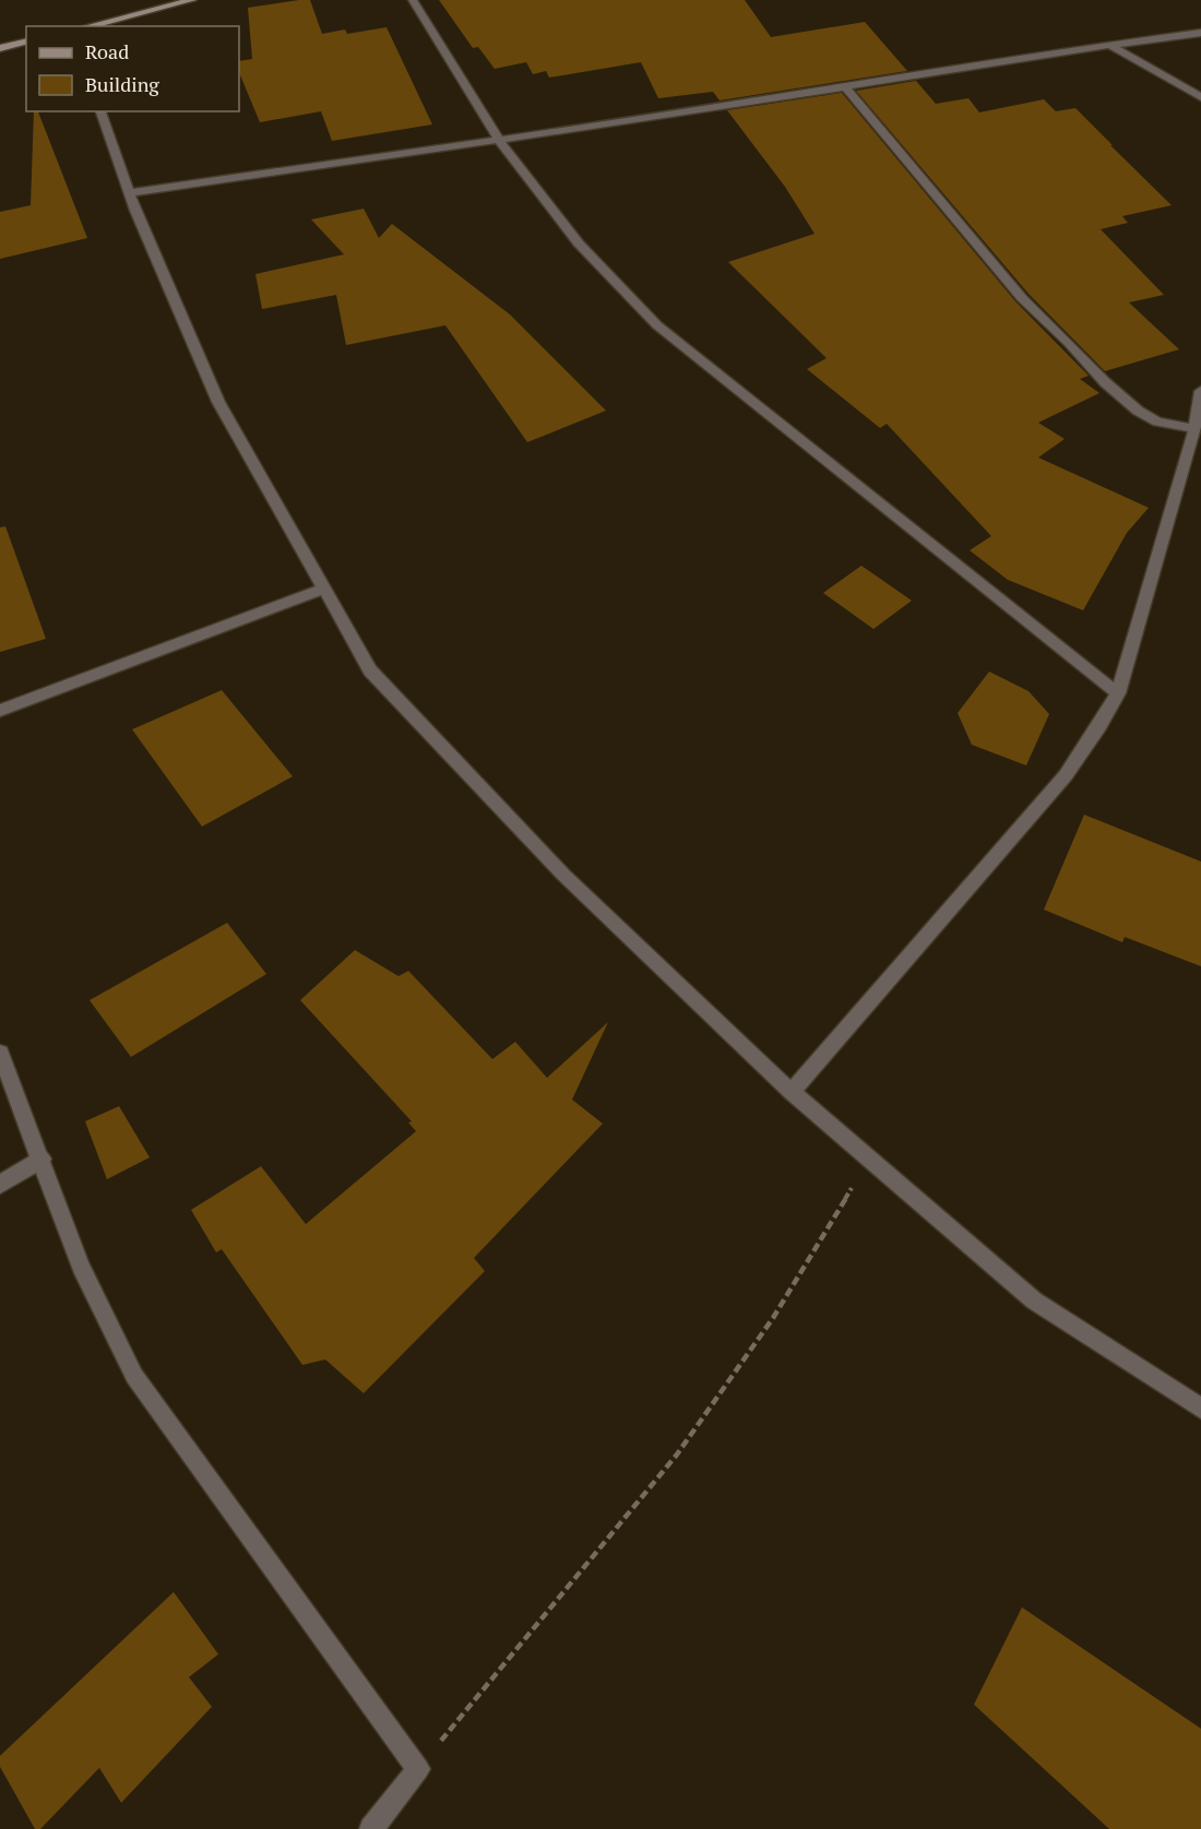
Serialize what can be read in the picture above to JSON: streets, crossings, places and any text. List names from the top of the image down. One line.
{"legend":["Road","Building"]}
